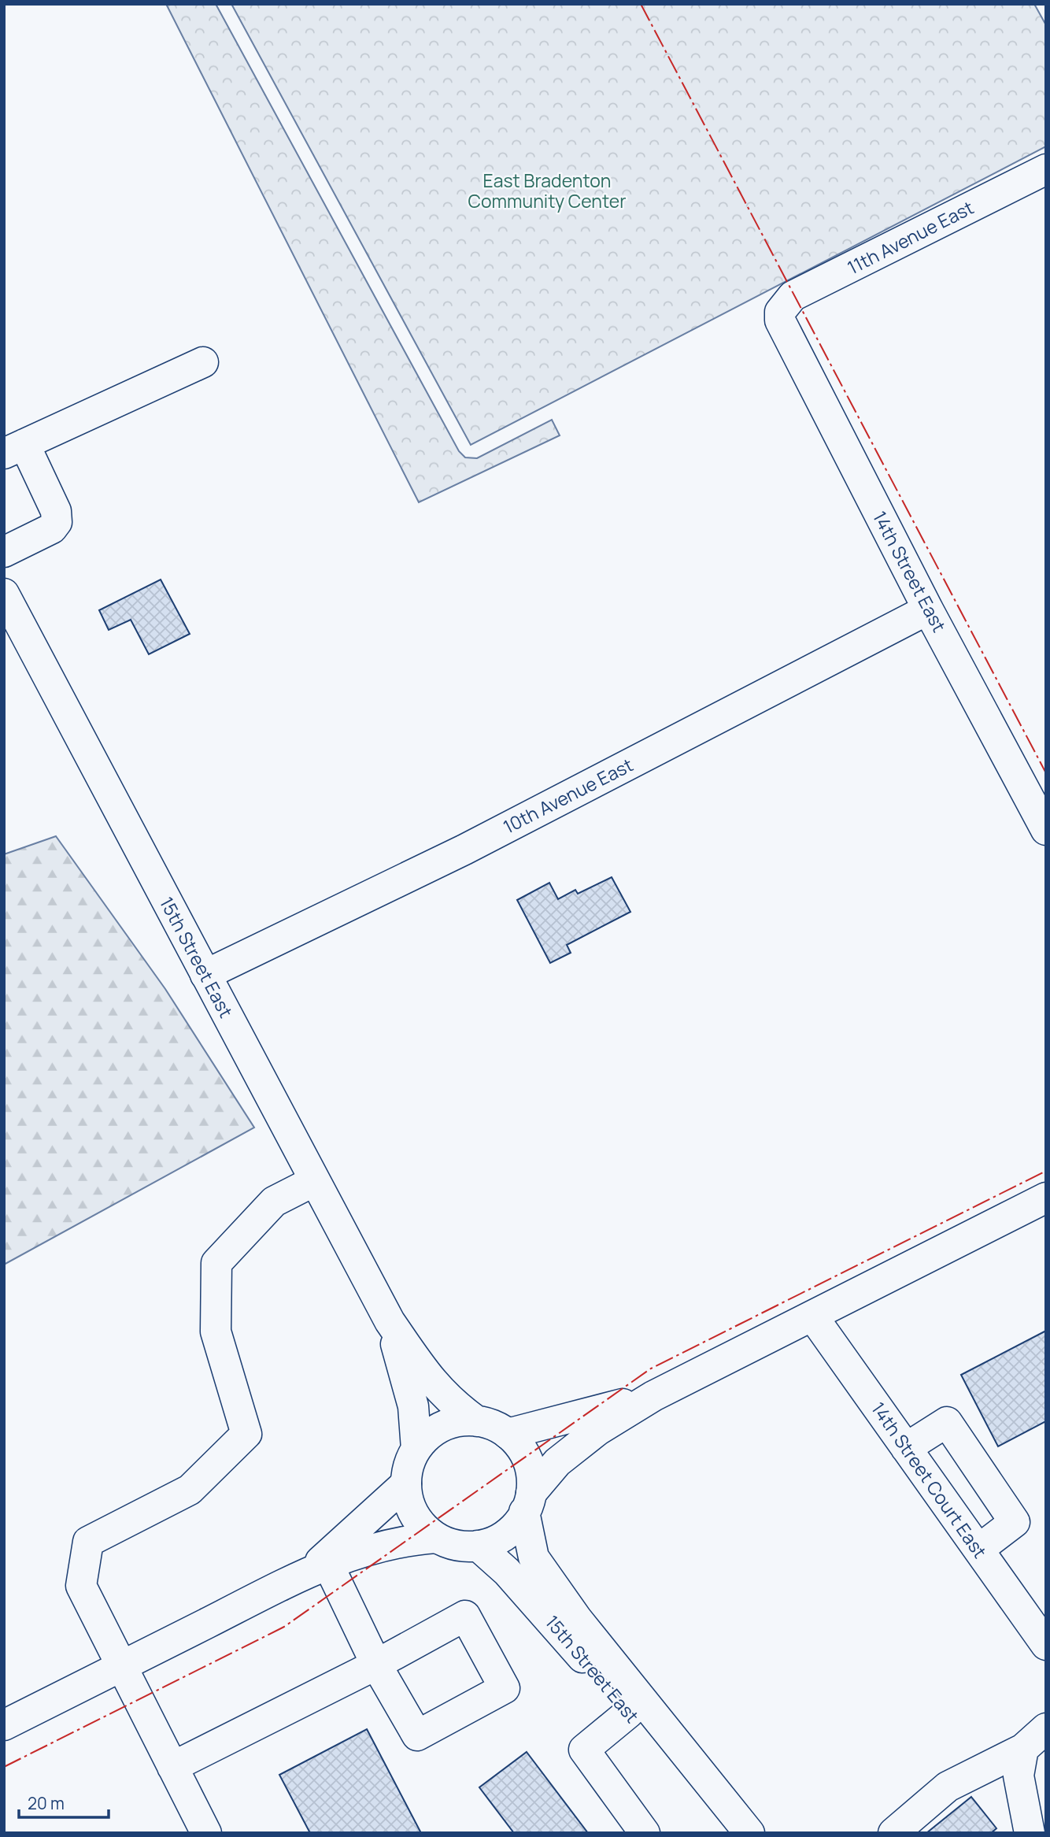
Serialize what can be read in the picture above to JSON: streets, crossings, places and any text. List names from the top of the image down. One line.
{"streets":{"street":["11th Avenue East","14th Street East","10th Avenue East","15th Street East","14th Street Court East"]},"crossings":[["11th Avenue East","14th Street East"],["14th Street East","10th Avenue East"],["10th Avenue East","15th Street East"]],"parks":["East Bradenton Community Center"],"scale_bar":"20 m"}
